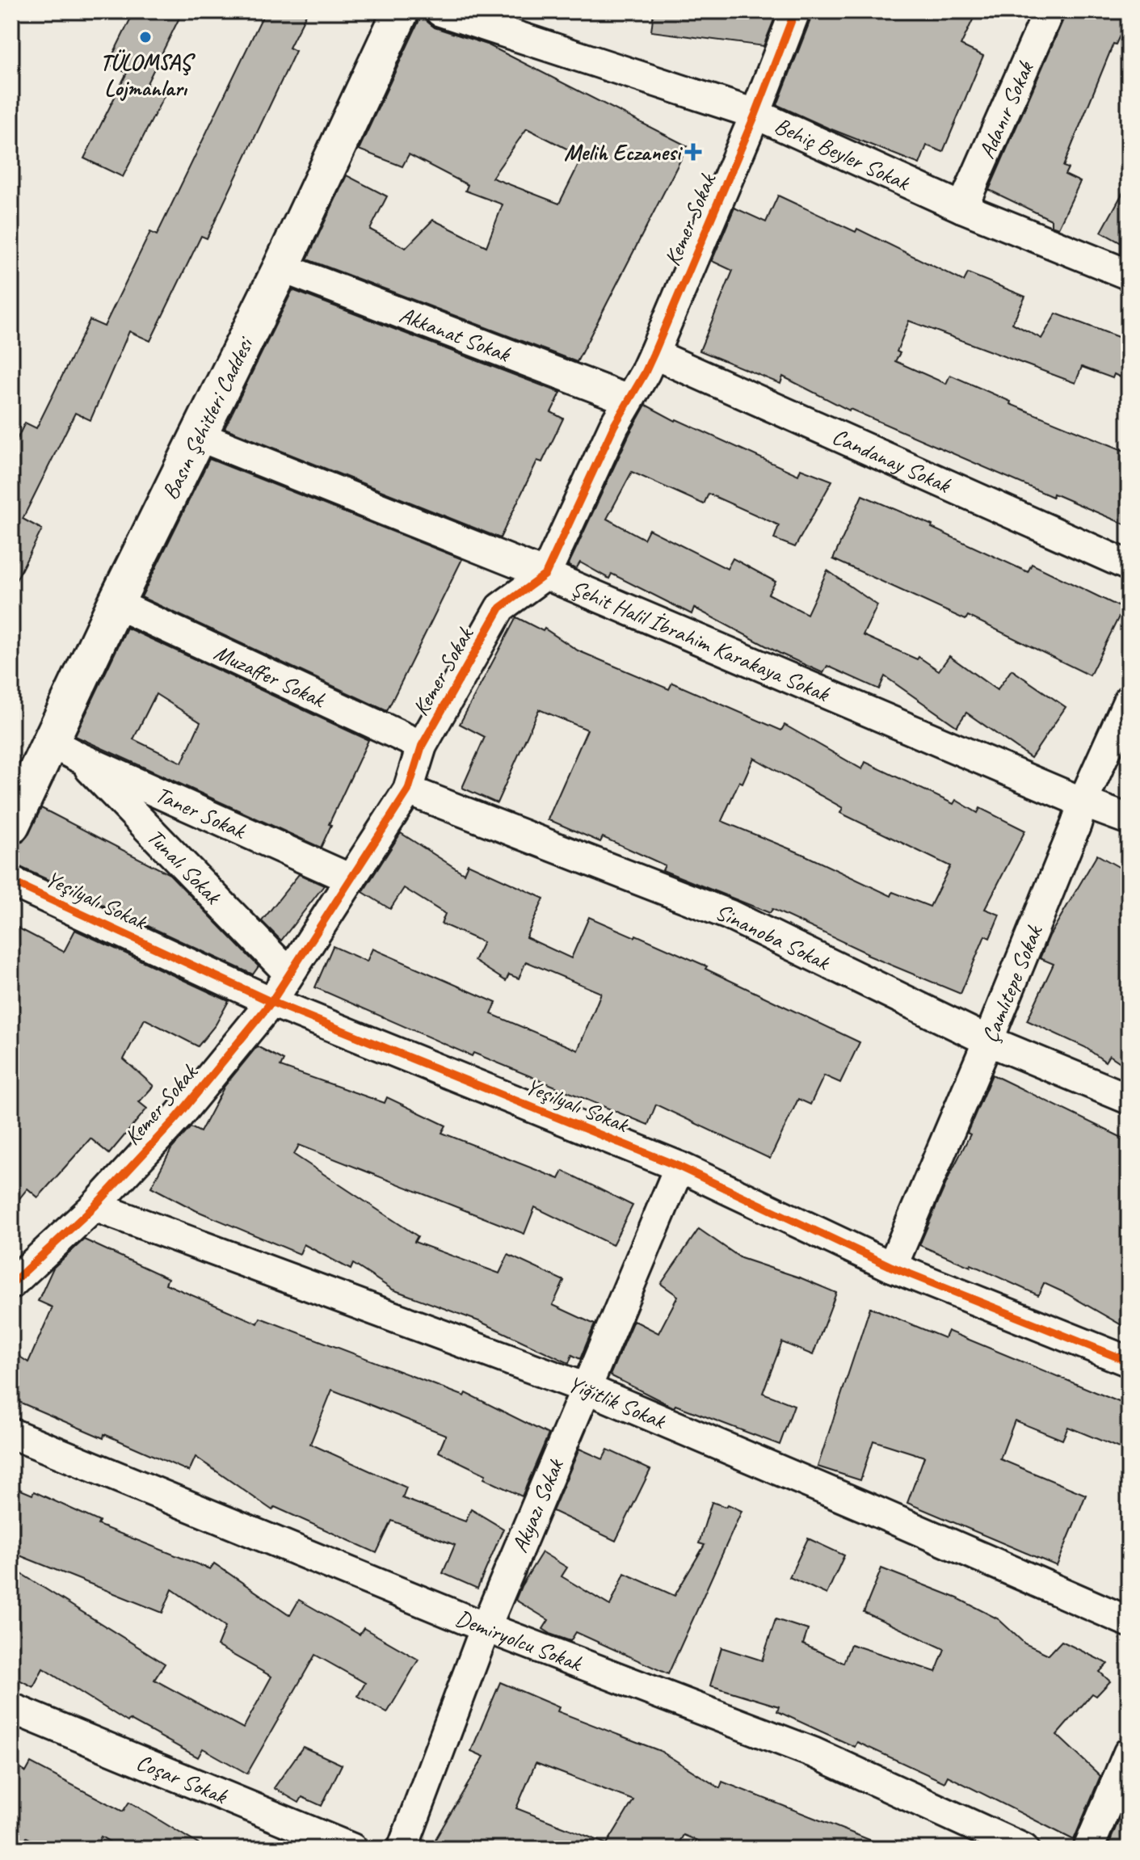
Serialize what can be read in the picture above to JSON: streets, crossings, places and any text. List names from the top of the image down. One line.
{"streets":{"main road":["Basın Şehitleri Caddesi"],"street":["Adanır Sokak","Behiç Beyler Sokak","Kemer Sokak","Akkanat Sokak","Candanay Sokak","Şehit Halil İbrahim Karakaya Sokak","Muzaffer Sokak","Taner Sokak","Tunalı Sokak","Yeşilyalı Sokak","Sinanoba Sokak","Çamlıtepe Sokak","Yiğitlik Sokak","Akyazı Sokak","Demiryolcu Sokak","Coşar Sokak"]},"crossings":[["Adanır Sokak","Behiç Beyler Sokak"],["Behiç Beyler Sokak","Kemer Sokak"],["Kemer Sokak","Akkanat Sokak"],["Kemer Sokak","Candanay Sokak"],["Kemer Sokak","Şehit Halil İbrahim Karakaya Sokak"],["Kemer Sokak","Muzaffer Sokak"],["Kemer Sokak","Taner Sokak"],["Kemer Sokak","Tunalı Sokak"],["Kemer Sokak","Yeşilyalı Sokak"],["Kemer Sokak","Sinanoba Sokak"],["Kemer Sokak","Yiğitlik Sokak"],["Akkanat Sokak","Basın Şehitleri Caddesi"],["Basın Şehitleri Caddesi","Şehit Halil İbrahim Karakaya Sokak"],["Basın Şehitleri Caddesi","Muzaffer Sokak"],["Basın Şehitleri Caddesi","Taner Sokak"],["Basın Şehitleri Caddesi","Tunalı Sokak"],["Şehit Halil İbrahim Karakaya Sokak","Çamlıtepe Sokak"],["Taner Sokak","Tunalı Sokak"],["Yeşilyalı Sokak","Çamlıtepe Sokak"],["Yeşilyalı Sokak","Akyazı Sokak"],["Sinanoba Sokak","Çamlıtepe Sokak"],["Yiğitlik Sokak","Akyazı Sokak"],["Akyazı Sokak","Demiryolcu Sokak"]],"places":{"other":["TÜLOMSAŞ Lojmanları"],"health":["Melih Eczanesi"]}}
